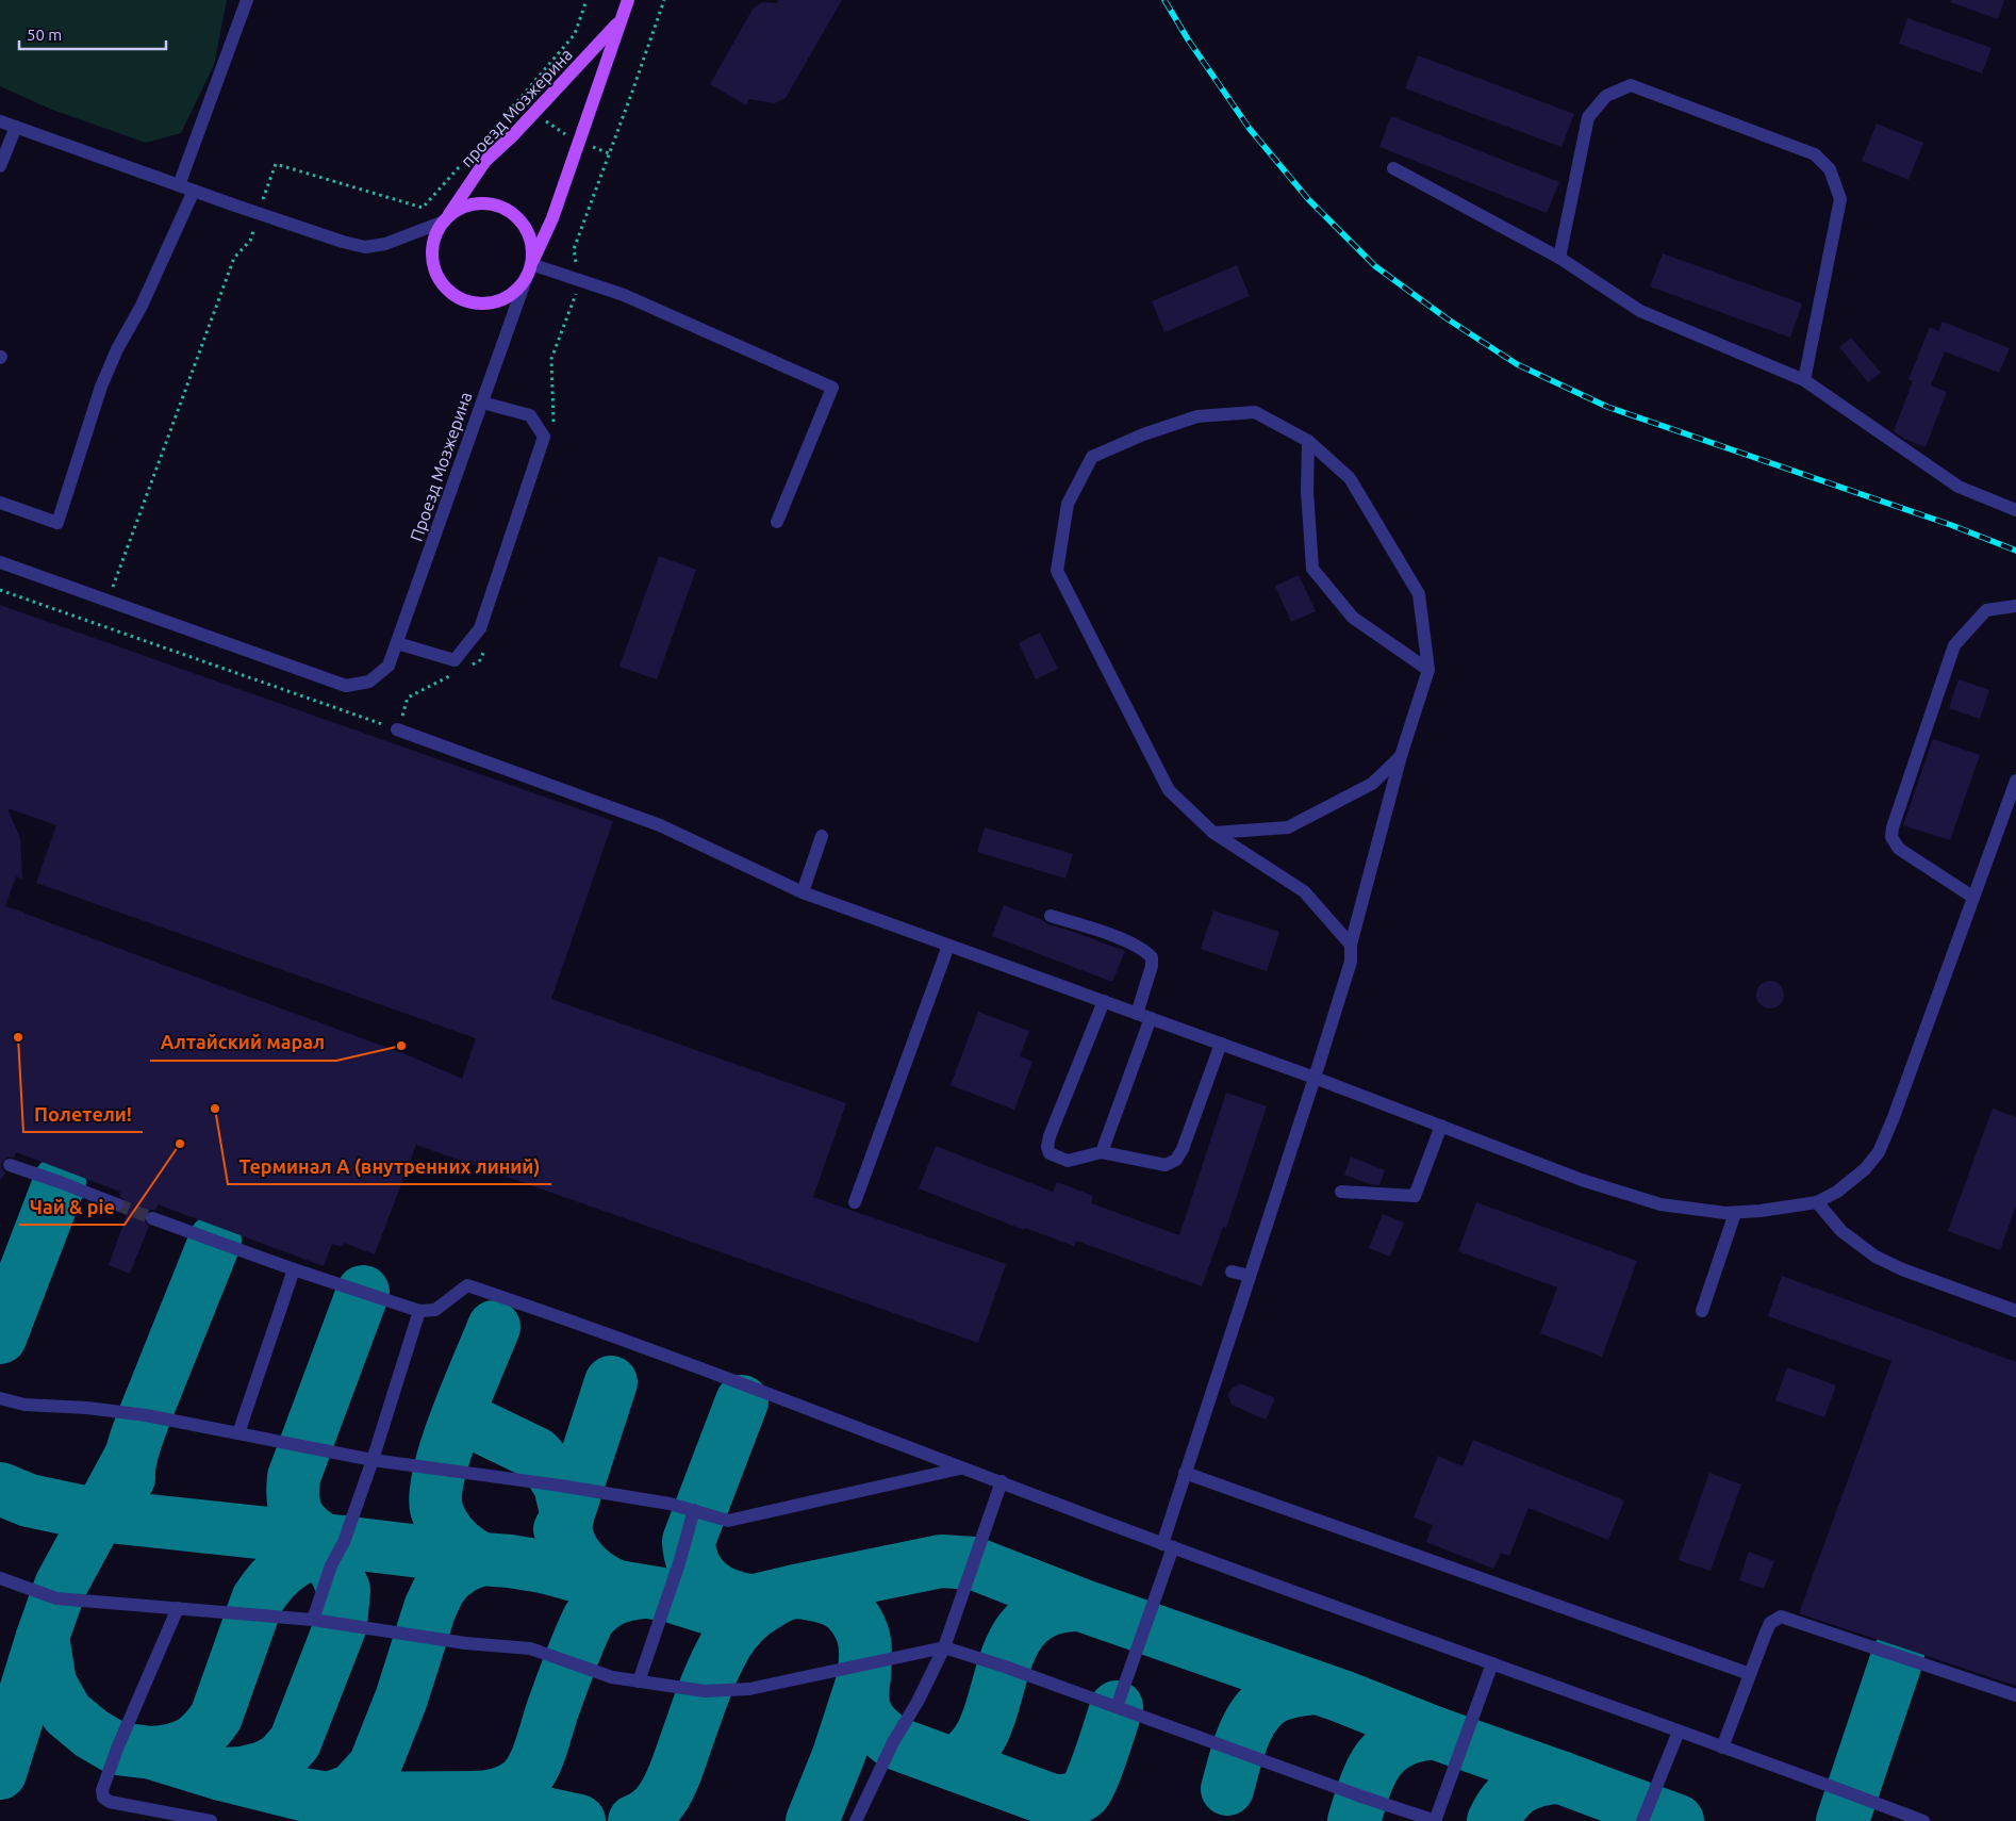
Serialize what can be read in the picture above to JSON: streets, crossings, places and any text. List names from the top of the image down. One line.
{"streets":{"main road":["проезд Мозжерина","Проезд Мозжерина"]},"crossings":[["проезд Мозжерина","Проезд Мозжерина"]],"places":["Полетели!","Алтайский марал","Терминал А (внутренних линий)","Чай & pie"],"scale_bar":"50 m"}
